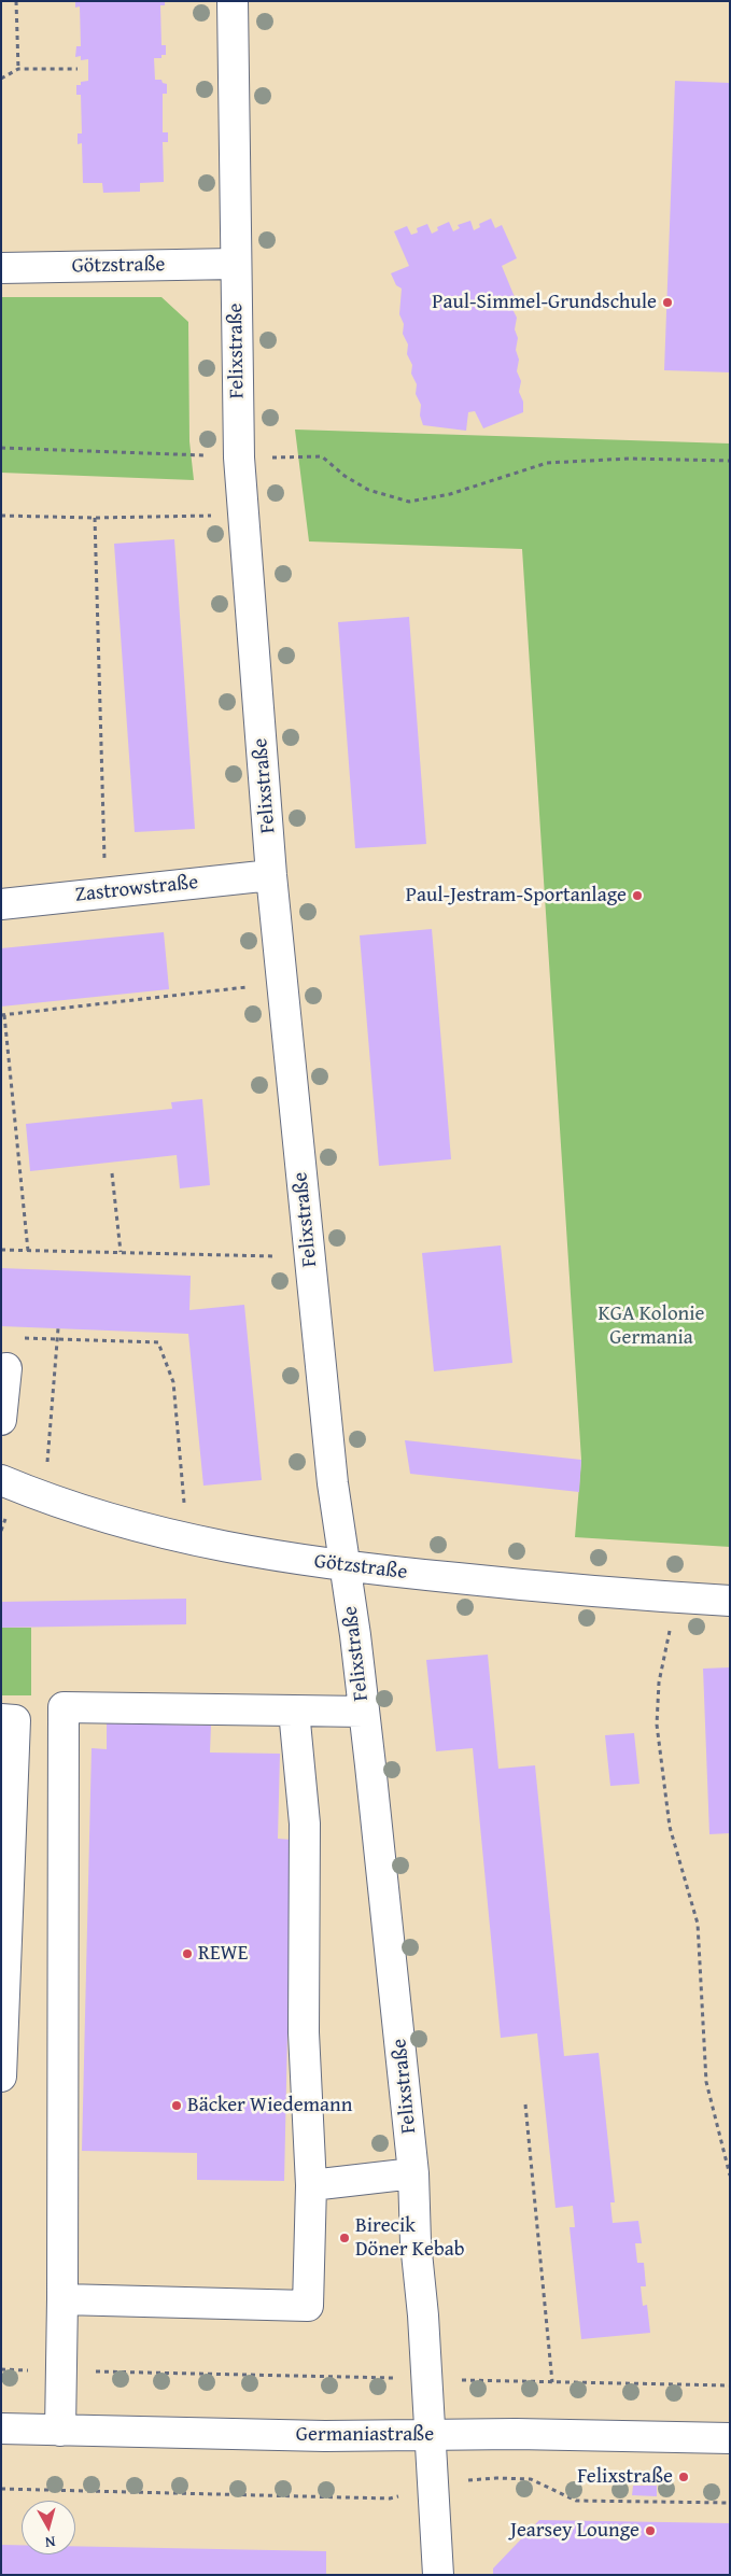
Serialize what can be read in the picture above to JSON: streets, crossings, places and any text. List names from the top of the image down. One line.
{"streets":{"street":["Götzstraße","Felixstraße","Zastrowstraße","Germaniastraße"]},"crossings":[["Götzstraße","Felixstraße"],["Felixstraße","Zastrowstraße"],["Felixstraße","Germaniastraße"]],"parks":["KGA Kolonie Germania"],"places":["Paul-Simmel-Grundschule","Paul-Jestram-Sportanlage","REWE","Bäcker Wiedemann","Birecik Döner Kebab","Felixstraße","Jearsey Lounge"],"north":"bottom"}
